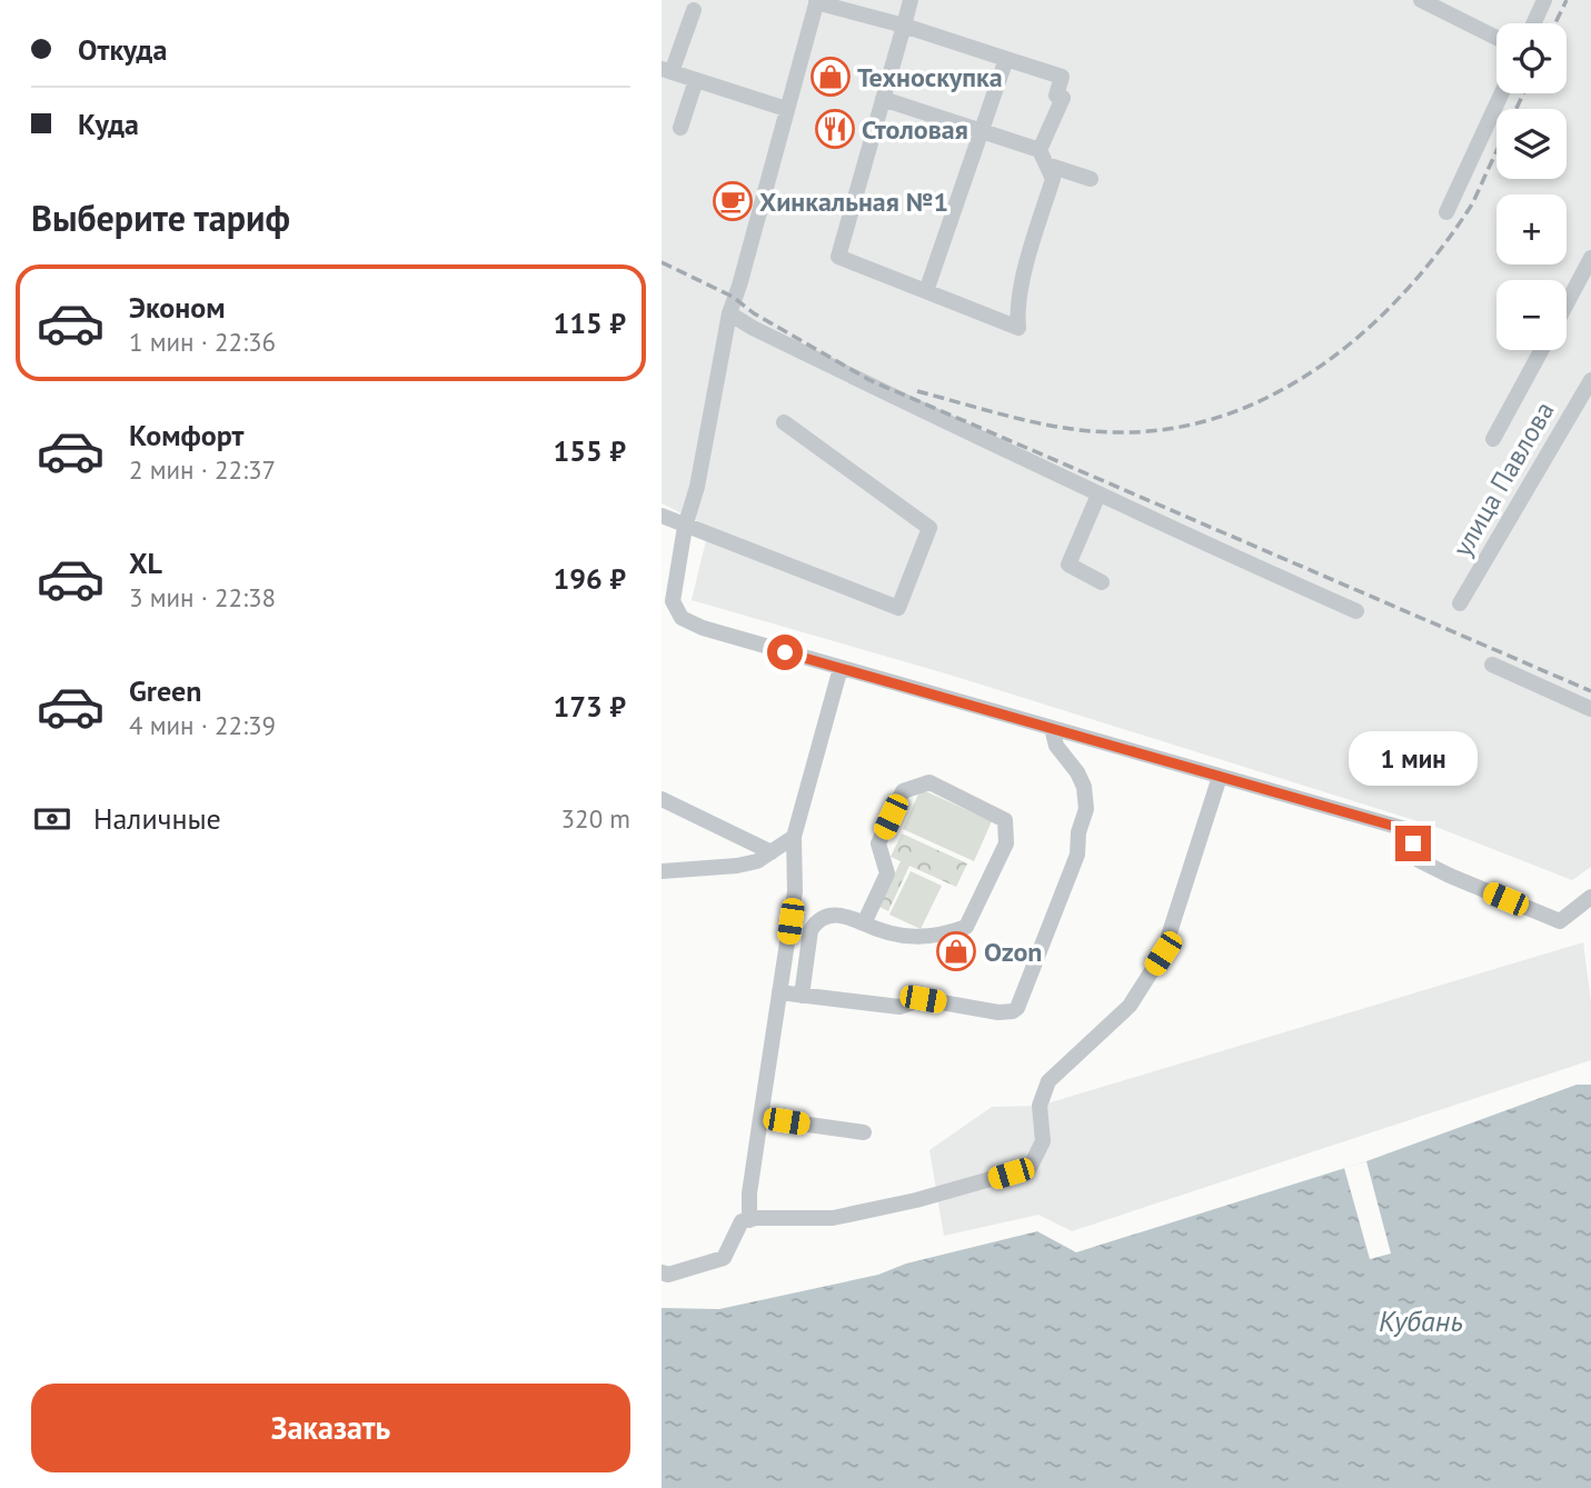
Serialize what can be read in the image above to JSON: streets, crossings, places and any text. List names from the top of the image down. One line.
{"streets":{"street":["улица Павлова"]},"water":["Кубань"],"places":{"shop":["Техноскупка","Ozon"],"restaurant":["Столовая"],"cafe":["Хинкальная №1"]},"page":{"banner":["Откуда","Куда"],"map_buttons":["+","−"],"heading":"Выберите тариф","list":[{"name":"Эконом","note":"1 мин · 22:36","value":"115 ₽"},{"name":"Комфорт","note":"2 мин · 22:37","value":"155 ₽"},{"name":"XL","note":"3 мин · 22:38","value":"196 ₽"},{"name":"Green","note":"4 мин · 22:39","value":"173 ₽"}],"bubble":"1 мин","pay":["Наличные","320 m"],"buttons":"Заказать"}}
